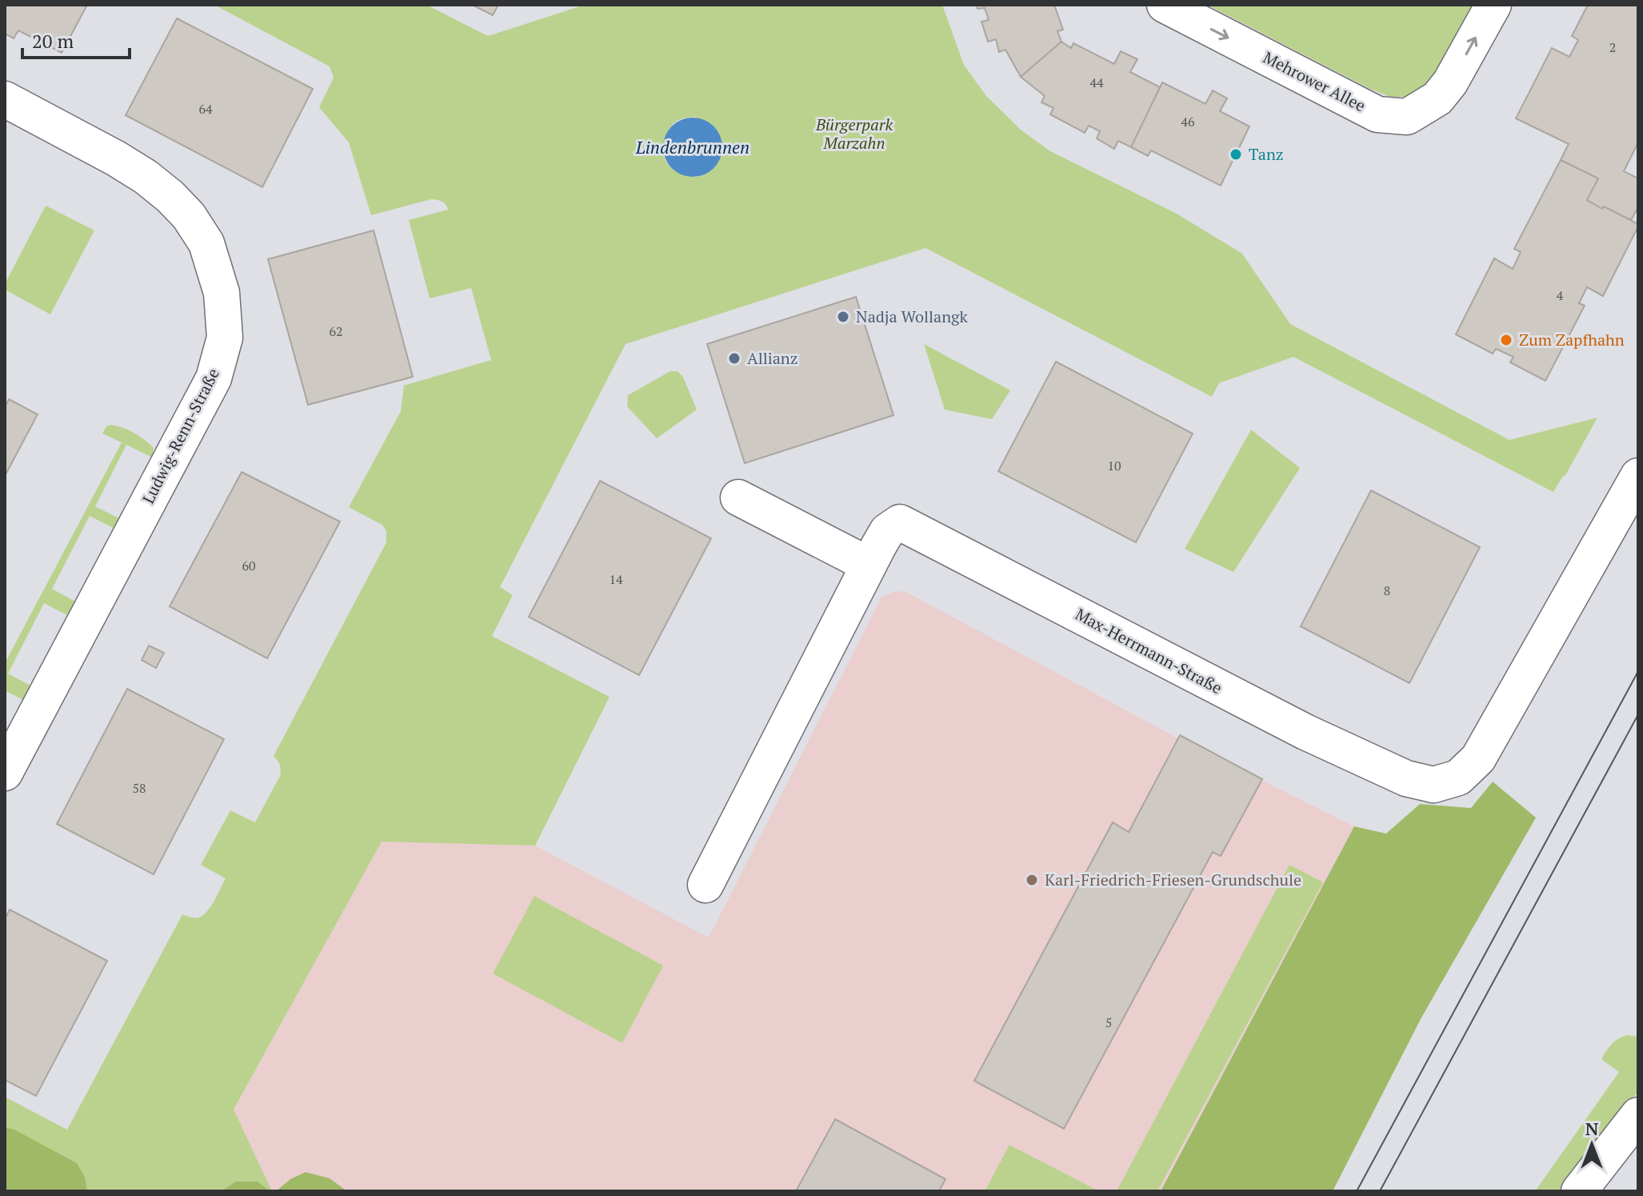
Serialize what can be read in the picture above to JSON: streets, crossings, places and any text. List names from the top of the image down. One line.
{"streets":{"street":["Mehrower Allee","Ludwig-Renn-Straße","Max-Herrmann-Straße"]},"water":["Lindenbrunnen"],"parks":["Bürgerpark Marzahn"],"places":["Tanz","Nadja Wollangk","Zum Zapfhahn","Allianz","Karl-Friedrich-Friesen-Grundschule"],"house_numbers":["2","44","64","46","4","62","10","60","14","8","58","5"],"scale_bar":"20 m","north":"top"}
